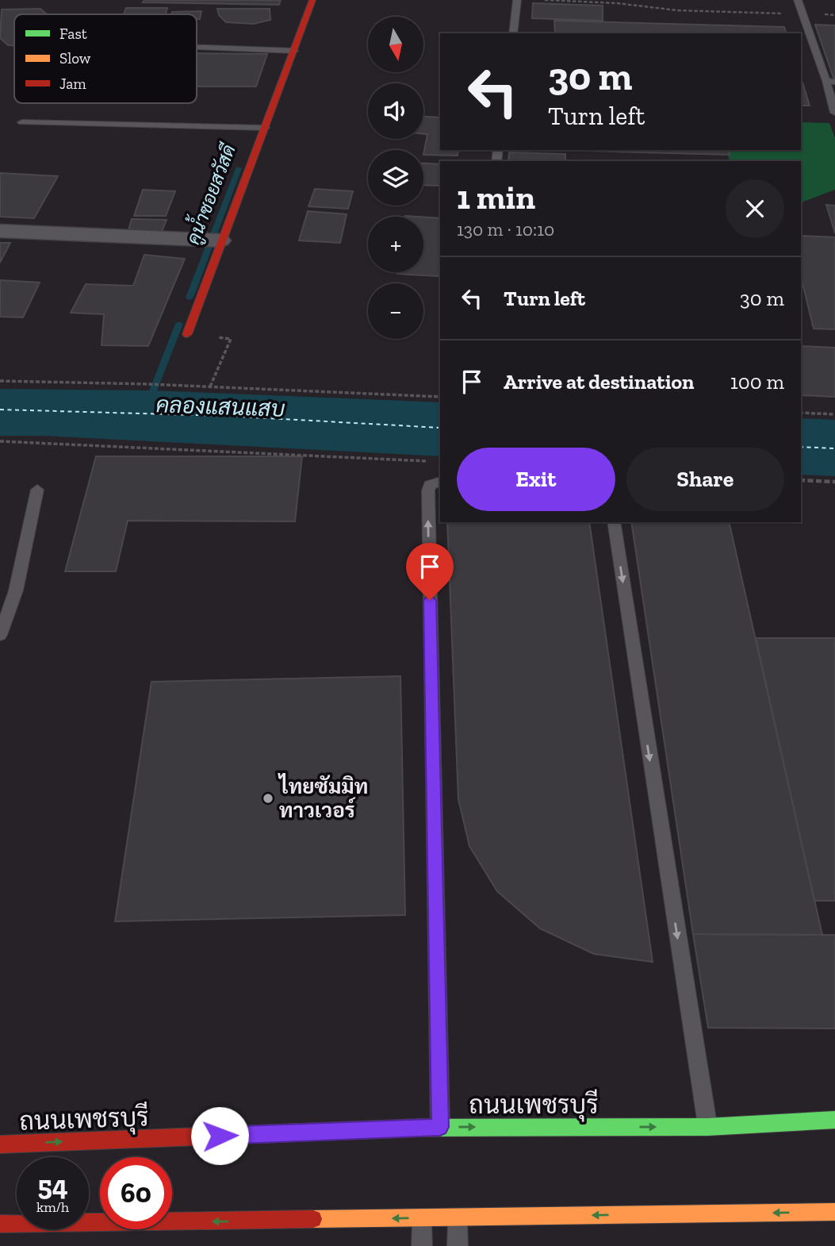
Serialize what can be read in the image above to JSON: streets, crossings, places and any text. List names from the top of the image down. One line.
{"streets":{"main road":["ถนนเพชรบุรี"]},"water":["คูน้ำซอยสวัสดี","คลองแสนแสบ"],"places":["ไทยซัมมิท ทาวเวอร์"],"legend":["Fast","Slow","Jam"],"north":"bottom","page":{"map_buttons":["+","−"],"turn":["30 m","Turn left"],"heading":["1 min","130 m · 10:10"],"list":[{"name":"Turn left","value":"30 m"},{"name":"Arrive at destination","value":"100 m"}],"buttons":["Exit","Share"],"speed":"54 km/h","limit":"60"}}
